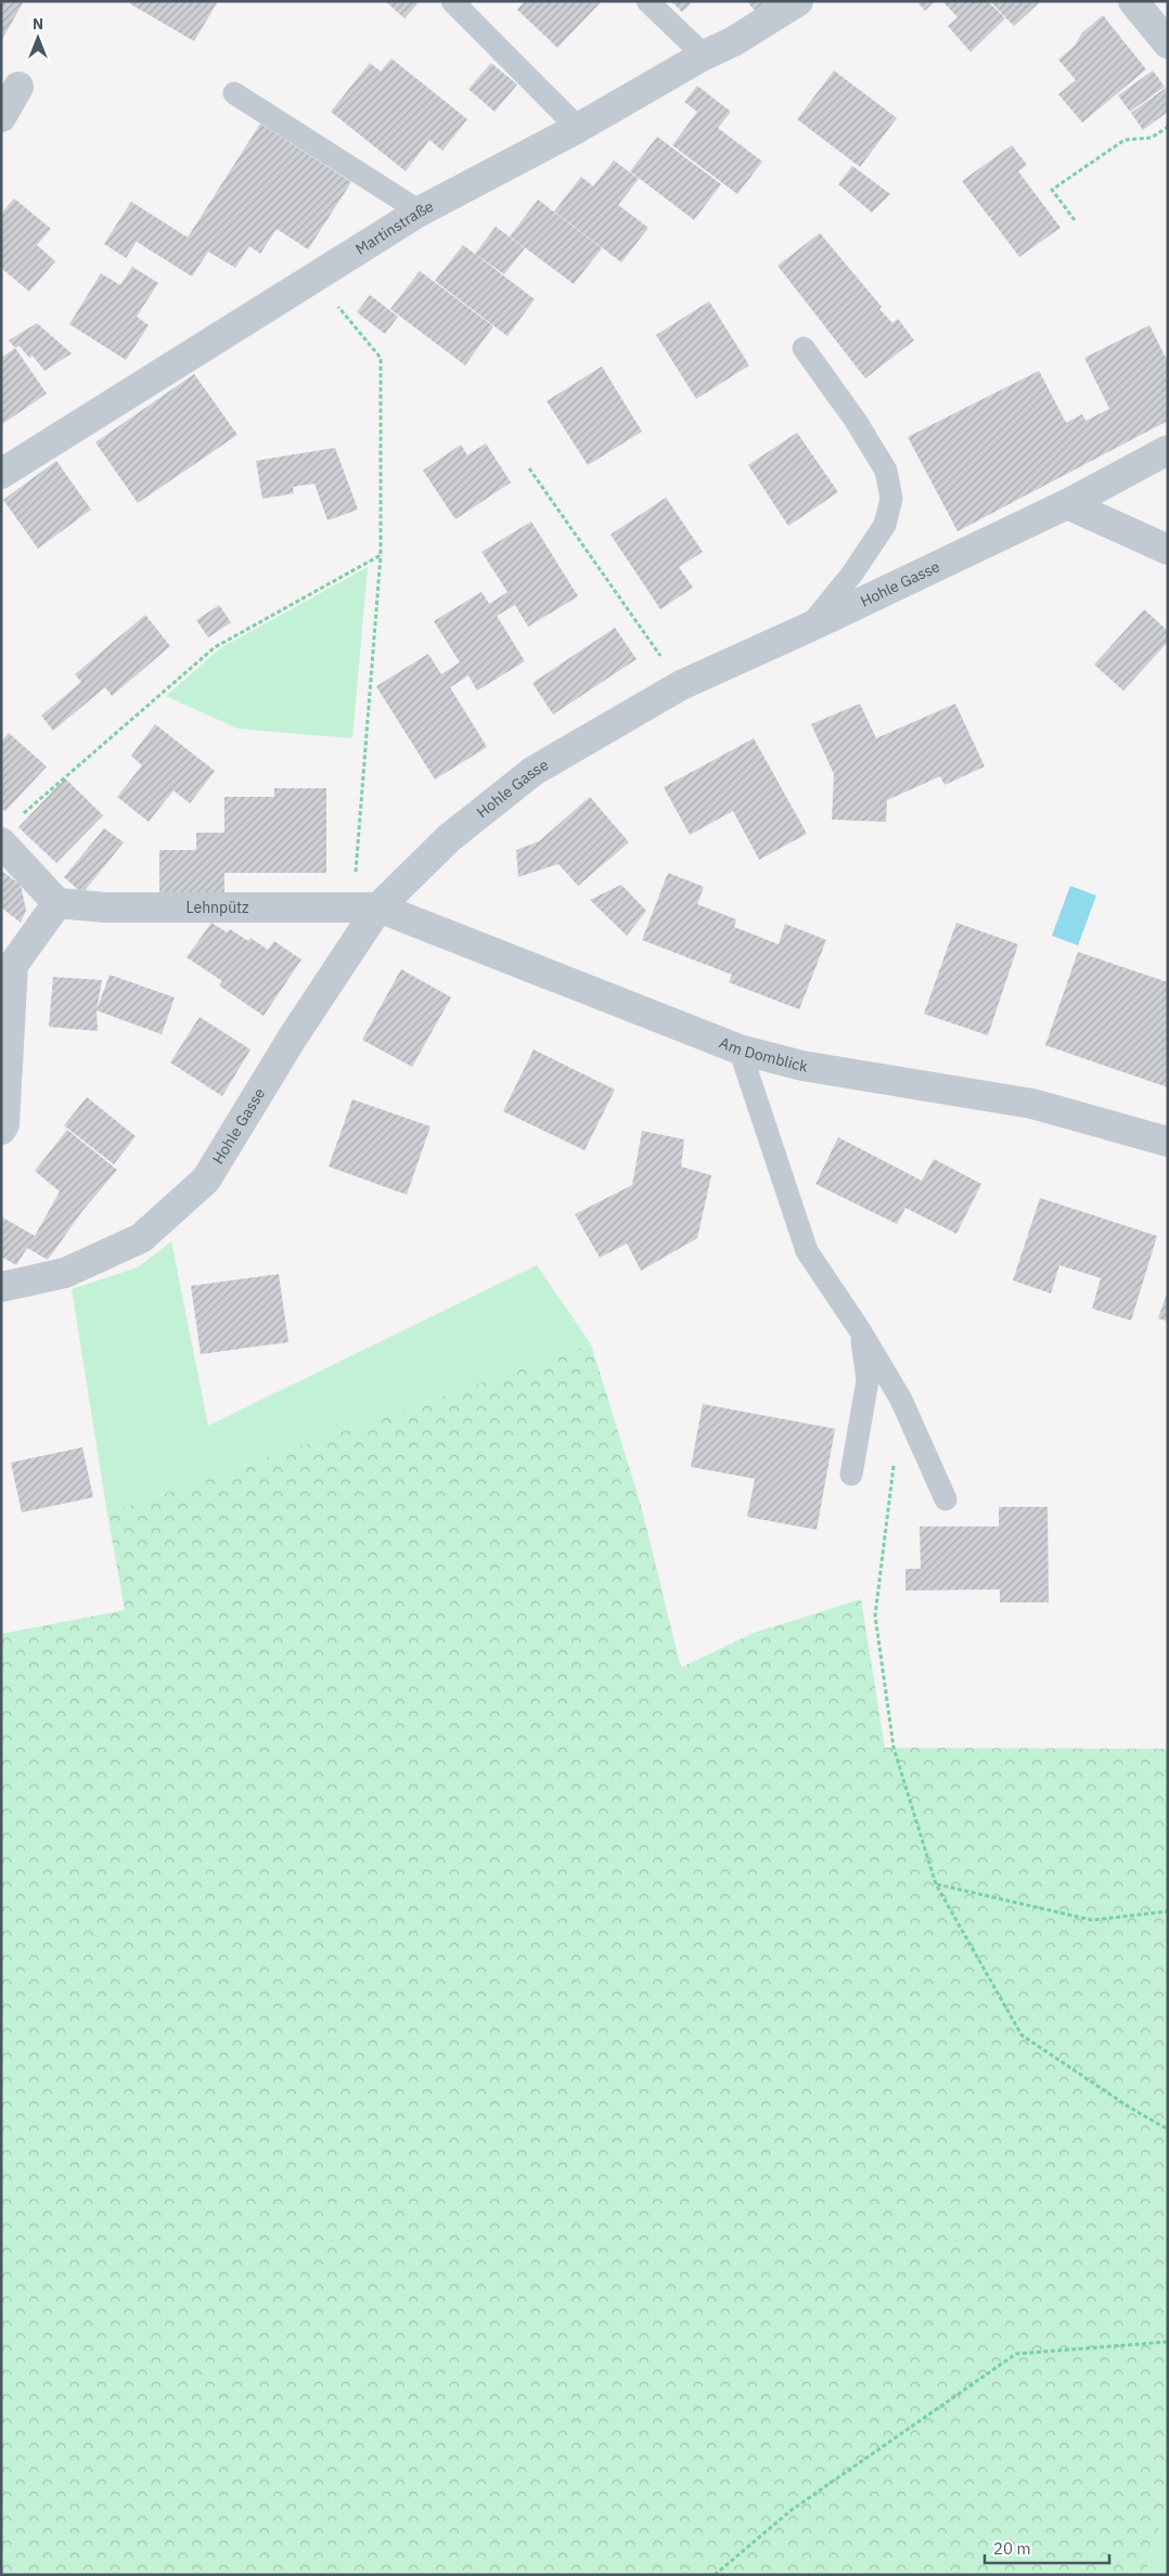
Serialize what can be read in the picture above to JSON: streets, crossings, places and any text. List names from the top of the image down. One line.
{"streets":{"street":["Martinstraße","Hohle Gasse","Lehnpütz","Am Domblick"]},"crossings":[["Hohle Gasse","Lehnpütz"],["Hohle Gasse","Am Domblick"],["Lehnpütz","Am Domblick"]],"scale_bar":"20 m","north":"top"}
